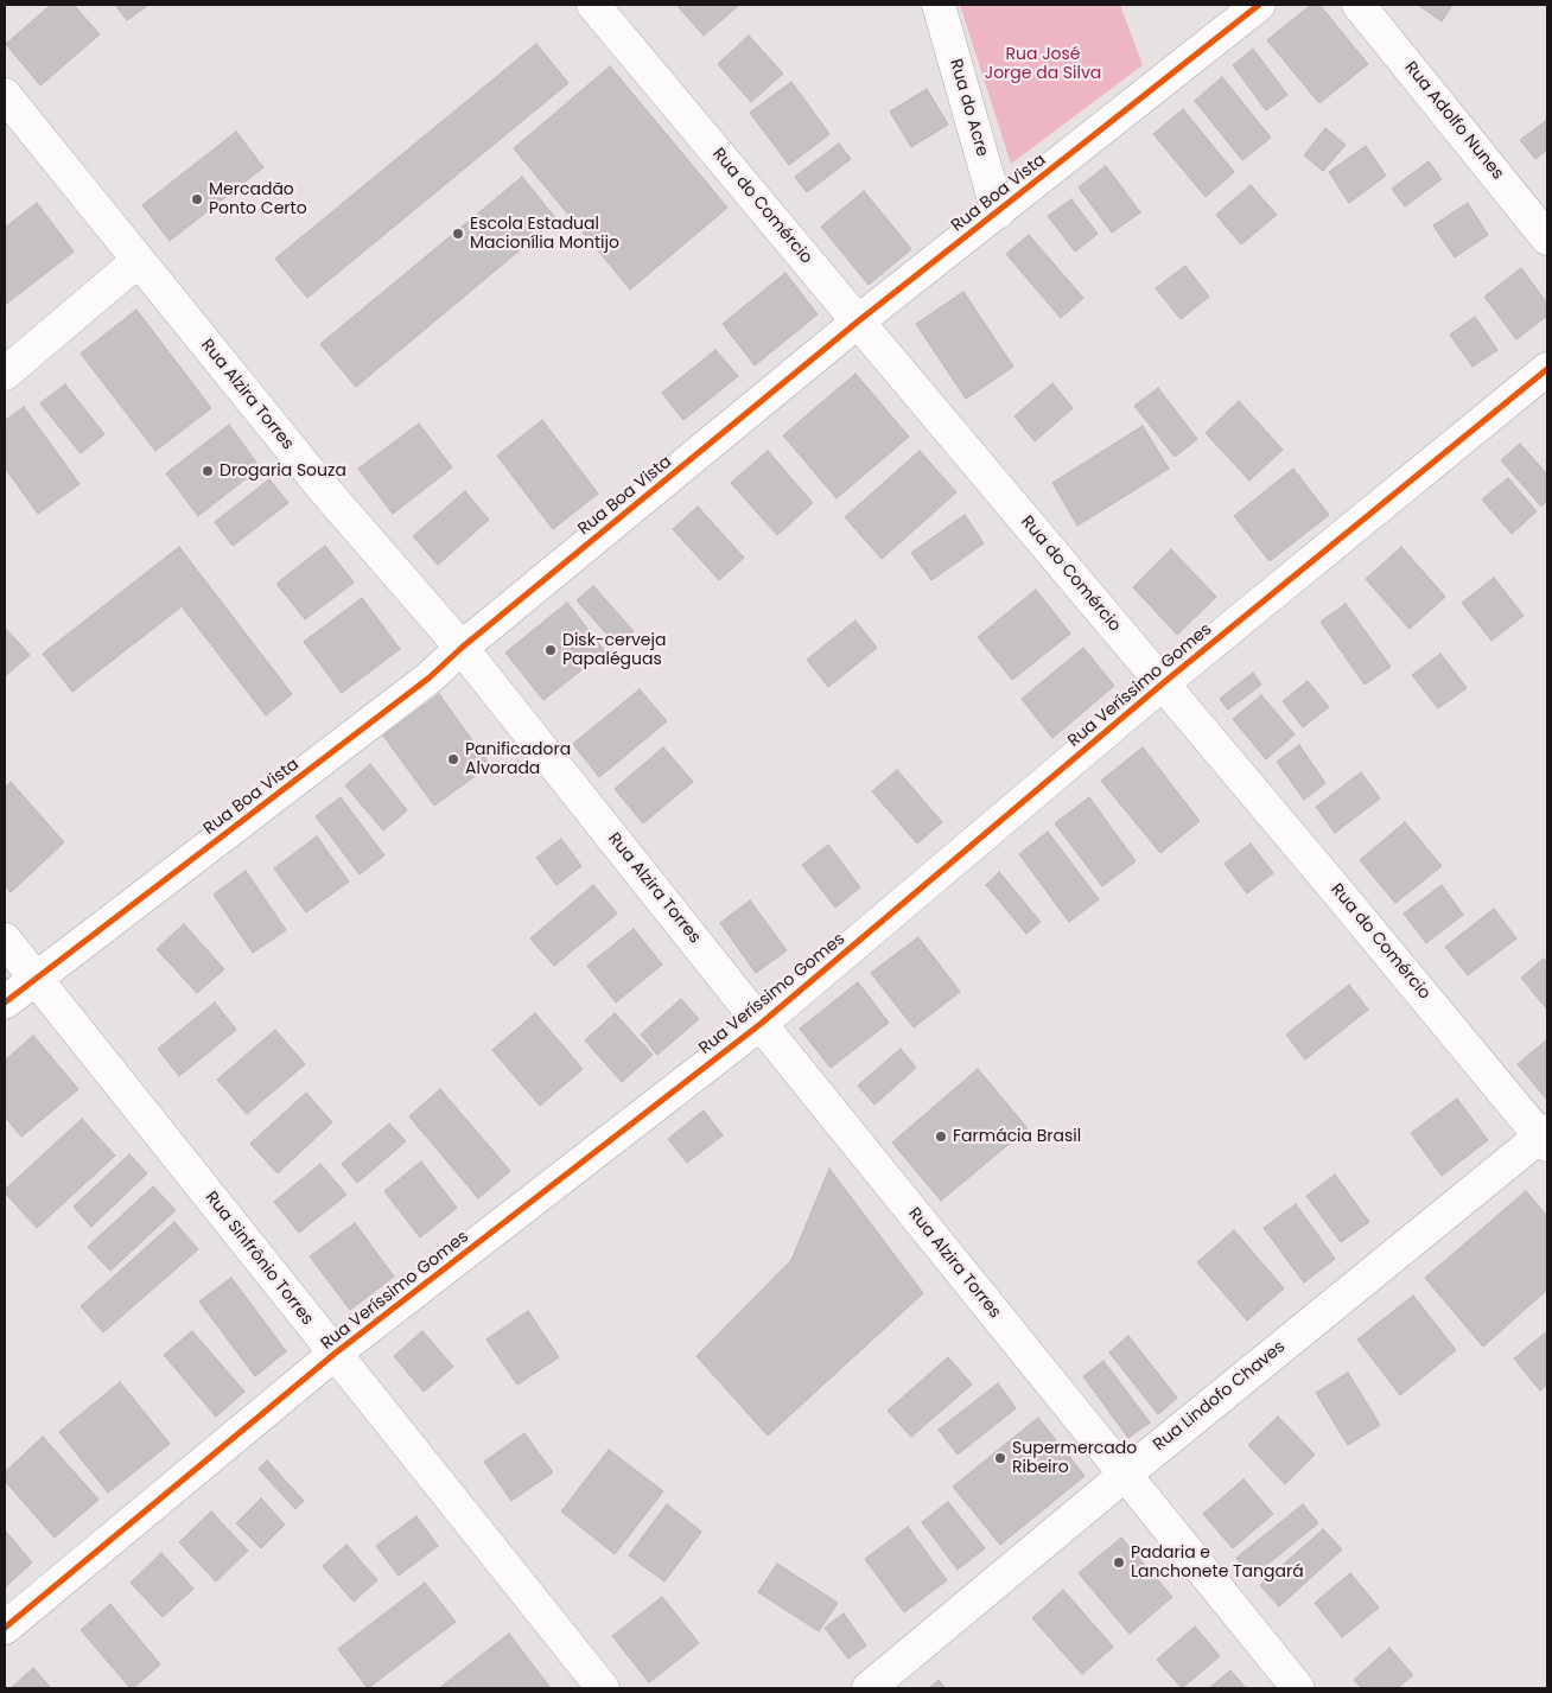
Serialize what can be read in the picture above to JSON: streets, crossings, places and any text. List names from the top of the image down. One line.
{"streets":{"street":["Rua do Acre","Rua Adolfo Nunes","Rua Boa Vista","Rua do Comércio","Rua Alzira Torres","Rua Veríssimo Gomes","Rua Sinfrônio Torres","Rua Lindofo Chaves"]},"crossings":[["Rua do Acre","Rua Boa Vista"],["Rua Boa Vista","Rua do Comércio"],["Rua Boa Vista","Rua Alzira Torres"],["Rua Boa Vista","Rua Sinfrônio Torres"],["Rua do Comércio","Rua Veríssimo Gomes"],["Rua do Comércio","Rua Lindofo Chaves"],["Rua Alzira Torres","Rua Veríssimo Gomes"],["Rua Alzira Torres","Rua Lindofo Chaves"],["Rua Veríssimo Gomes","Rua Sinfrônio Torres"]],"parks":["Rua José Jorge da Silva"],"places":["Mercadão Ponto Certo","Escola Estadual Macionília Montijo","Drogaria Souza","Disk-cerveja Papaléguas","Panificadora Alvorada","Farmácia Brasil","Supermercado Ribeiro","Padaria e Lanchonete Tangará"]}
